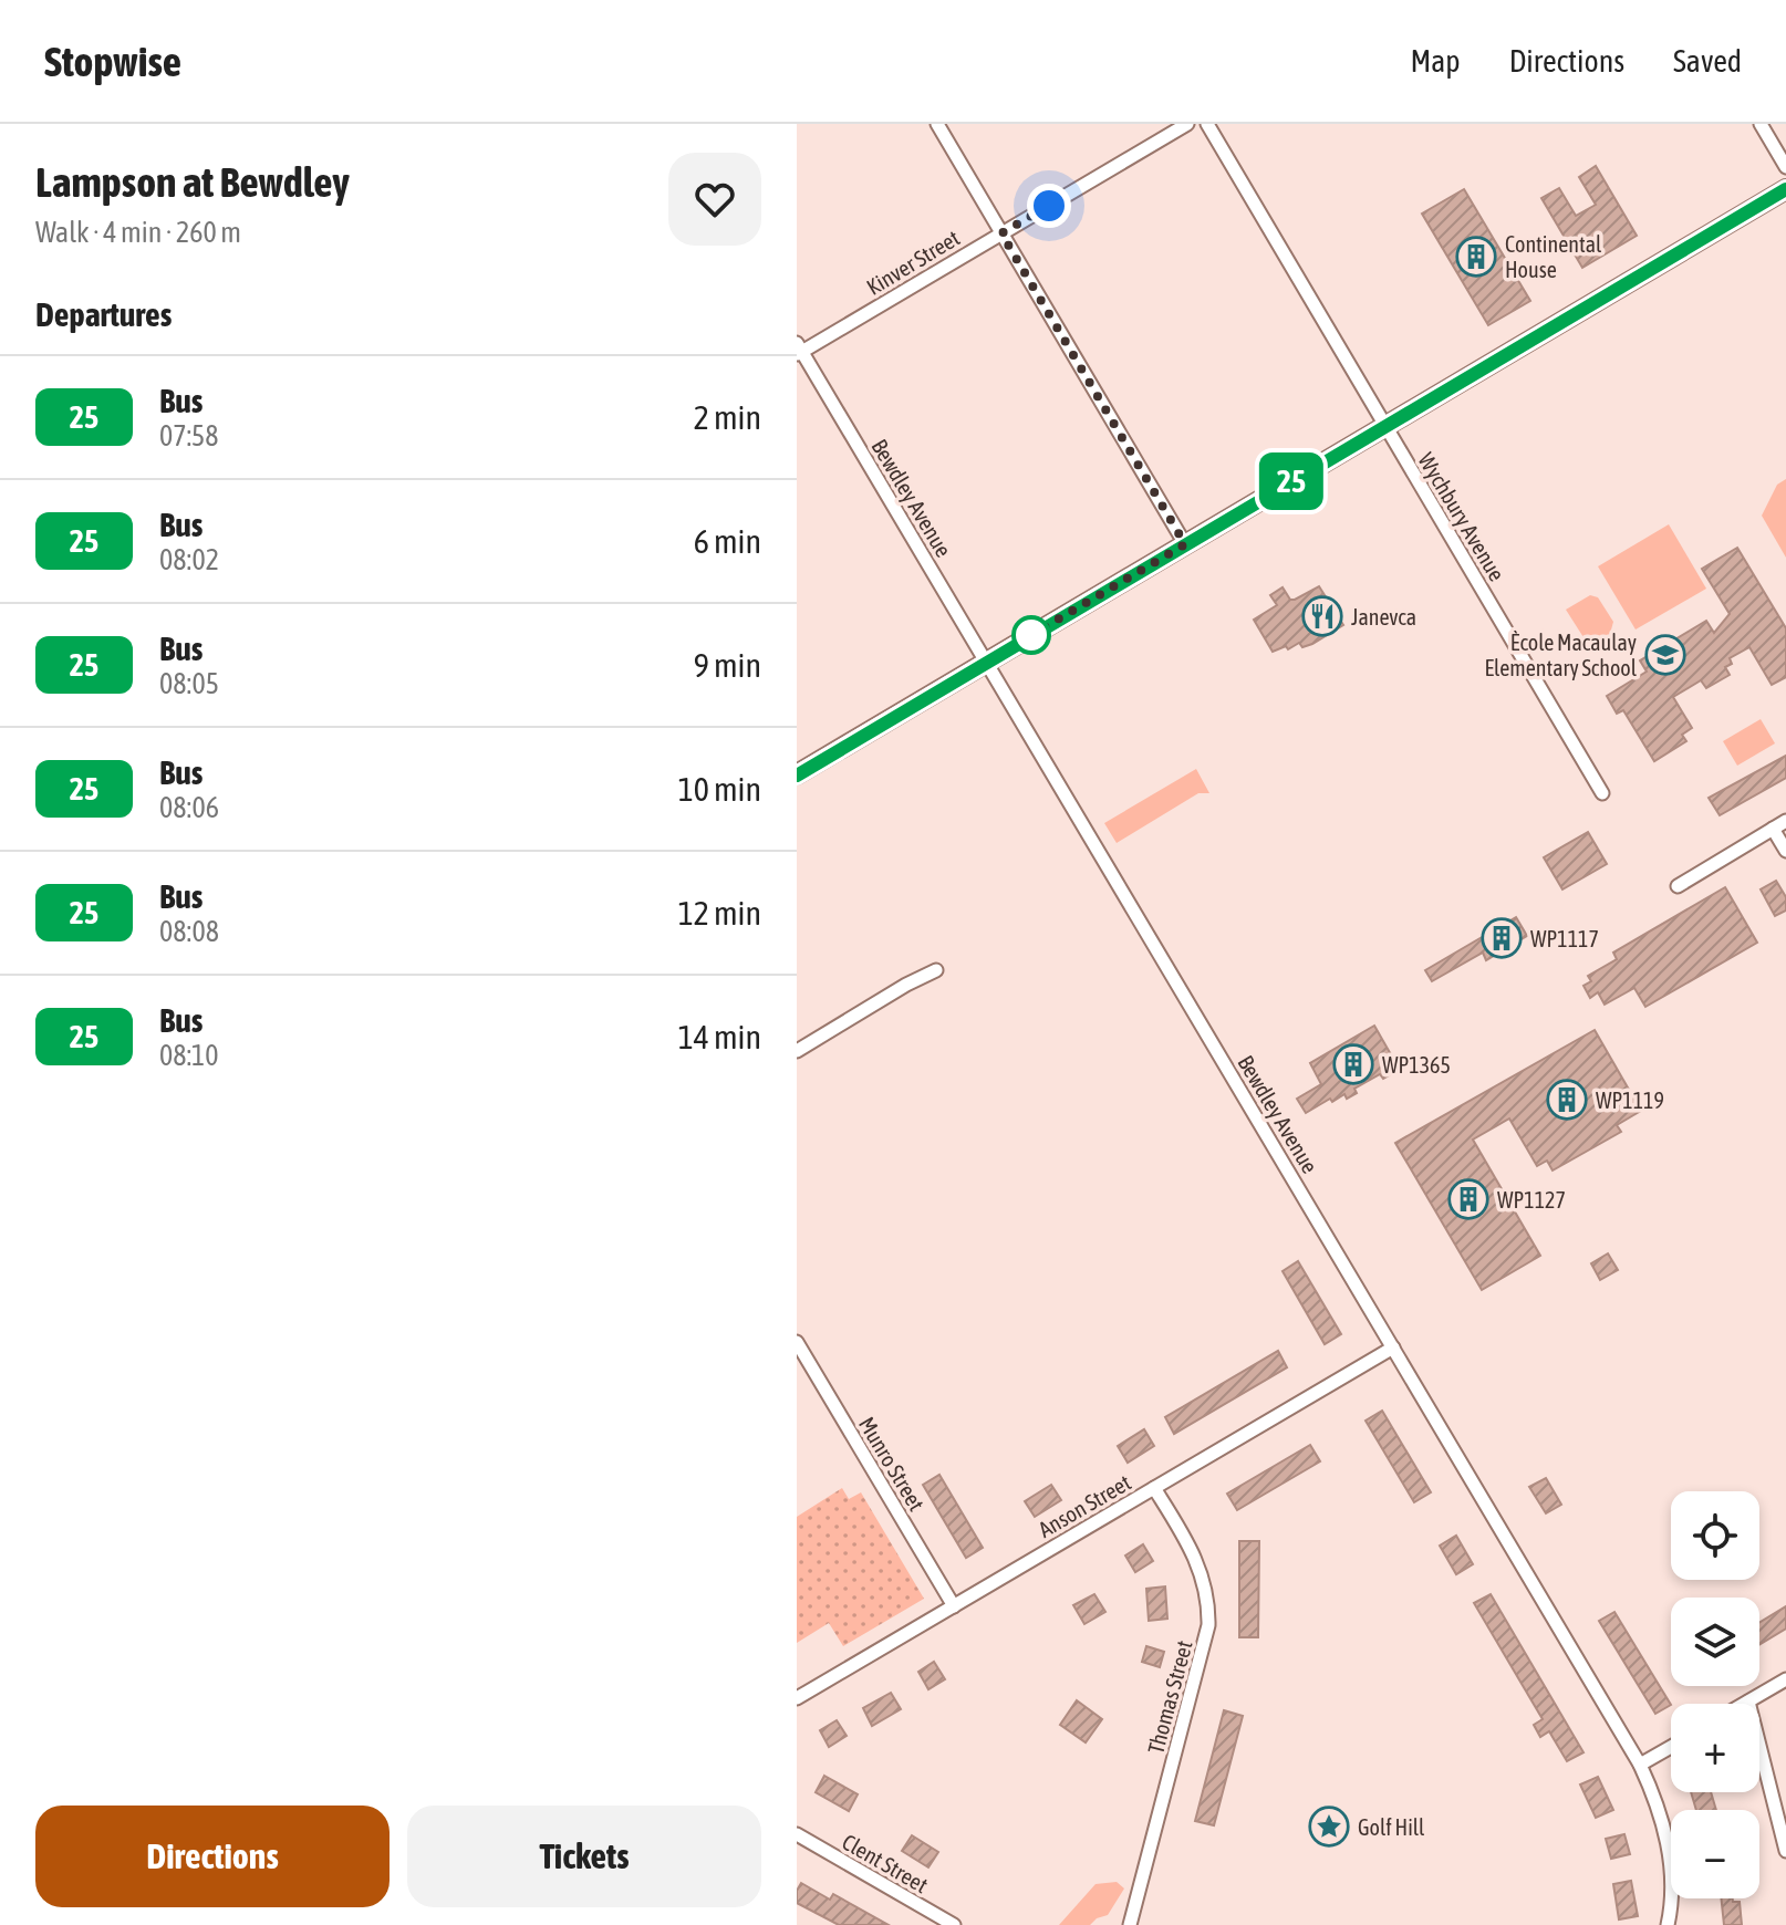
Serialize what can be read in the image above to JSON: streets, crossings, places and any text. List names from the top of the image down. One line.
{"streets":{"street":["Kinver Street","Bewdley Avenue","Wychbury Avenue","Munro Street","Anson Street","Thomas Street","Clent Street"]},"crossings":[["Kinver Street","Bewdley Avenue"],["Bewdley Avenue","Anson Street"],["Munro Street","Anson Street"],["Anson Street","Thomas Street"]],"places":{"building":["Continental House","WP1117","WP1365","WP1119","WP1127"],"restaurant":["Janevca"],"school or university":["Ècole Macaulay Elementary School"],"place":["Golf Hill"]},"lines":["bus line 25"],"page":{"header":"Stopwise","nav":["Map","Directions","Saved"],"heading":[["Lampson at Bewdley","Walk · 4 min · 260 m"],"Departures"],"on_map":"25","list":[{"mark":"25","name":"Bus","note":"07:58","value":"2 min"},{"mark":"25","name":"Bus","note":"08:02","value":"6 min"},{"mark":"25","name":"Bus","note":"08:05","value":"9 min"},{"mark":"25","name":"Bus","note":"08:06","value":"10 min"},{"mark":"25","name":"Bus","note":"08:08","value":"12 min"},{"mark":"25","name":"Bus","note":"08:10","value":"14 min"}],"map_buttons":["+","−"],"buttons":["Directions","Tickets"]}}
